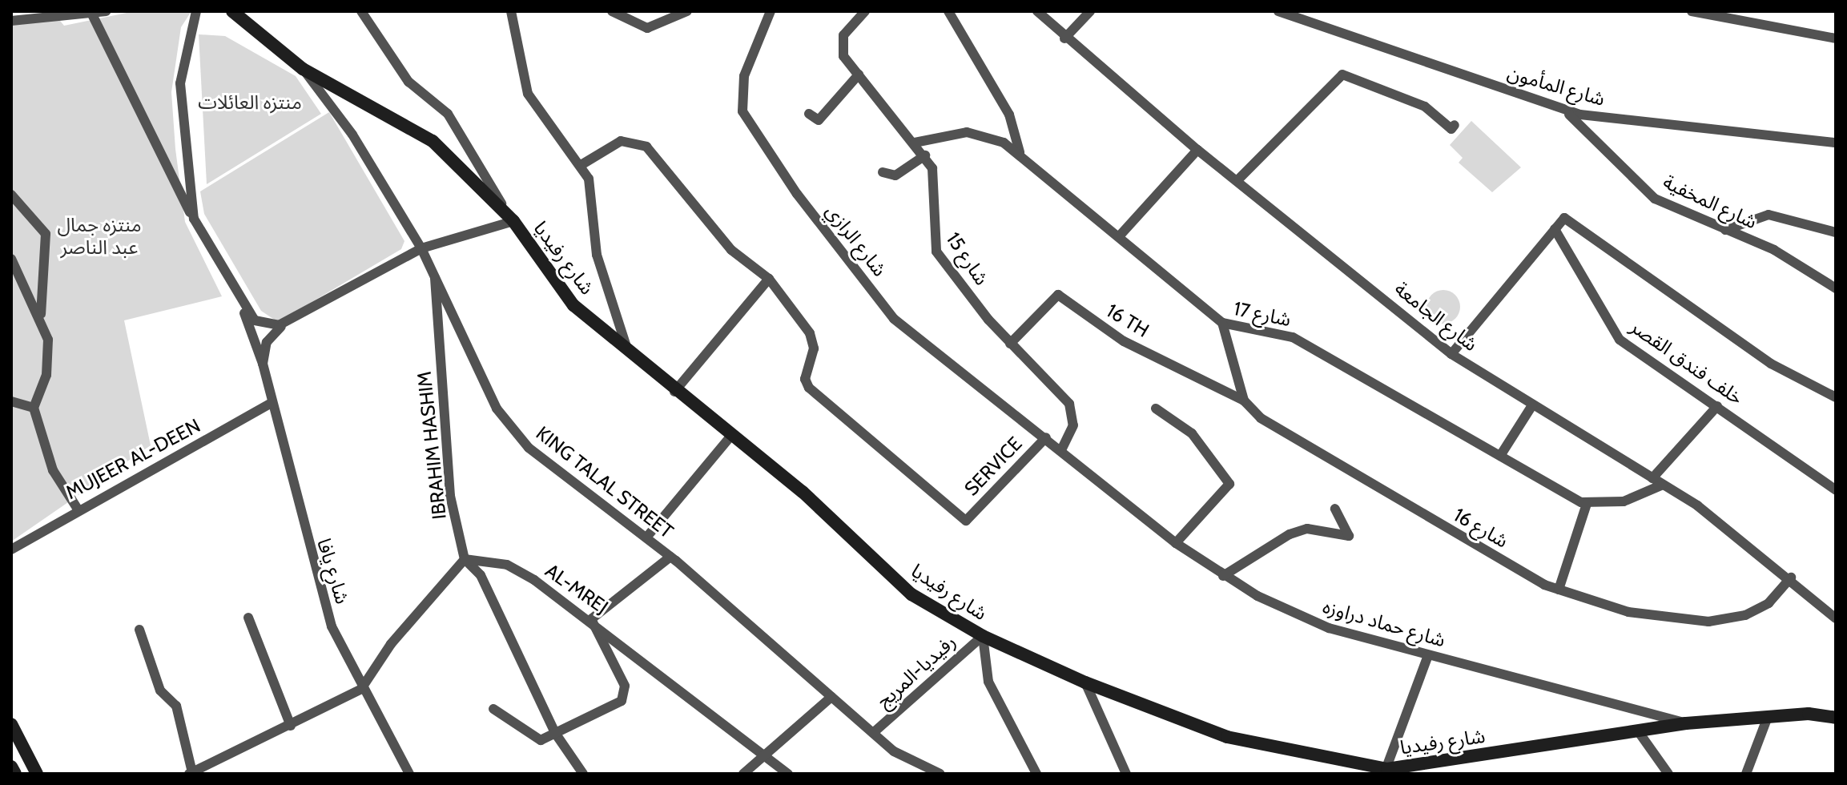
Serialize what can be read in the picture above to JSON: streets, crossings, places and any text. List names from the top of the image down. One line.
{"streets":{"main road":["شارع رفيديا"],"street":["شارع المأمون","شارع المخفية","شارع الرازي","شارع 15","شارع 17","شارع الجامعة","16 TH","خلف فندق القصر","IBRAHIM HASHIM","MUJEER AL-DEEN","SERVICE","KING TALAL STREET","شارع 16","شارع يافا","AL-MREJ","شارع حماد دراوزه","رفيديا-المريج"]},"crossings":[["شارع المأمون","شارع المخفية"],["شارع الرازي","SERVICE"],["شارع الرازي","شارع حماد دراوزه"],["شارع رفيديا","KING TALAL STREET"],["شارع رفيديا","شارع حماد دراوزه"],["شارع رفيديا","رفيديا-المريج"],["شارع 15","شارع 17"],["شارع 15","16 TH"],["شارع 15","شارع حماد دراوزه"],["شارع الجامعة","شارع 16"],["16 TH","شارع 16"],["IBRAHIM HASHIM","KING TALAL STREET"],["IBRAHIM HASHIM","AL-MREJ"],["MUJEER AL-DEEN","شارع يافا"],["SERVICE","شارع حماد دراوزه"],["KING TALAL STREET","رفيديا-المريج"]],"parks":["منتزه العائلات","منتزه جمال عبد الناصر"]}
